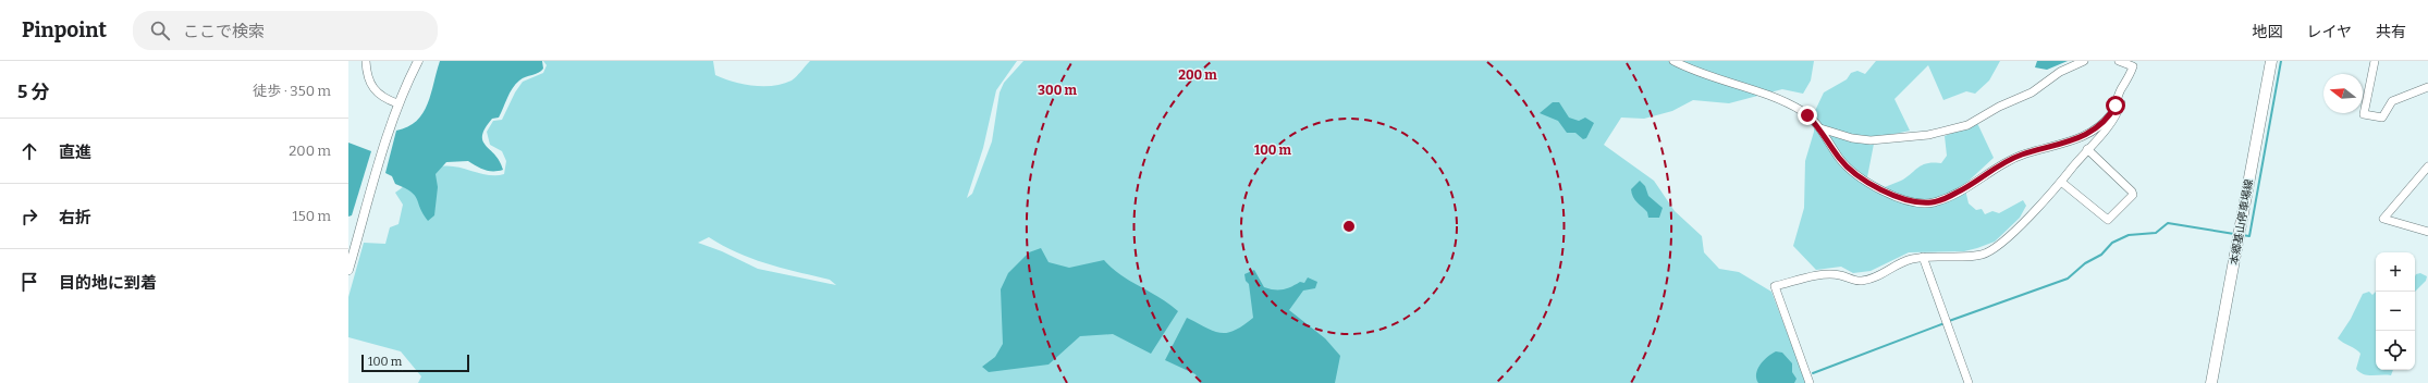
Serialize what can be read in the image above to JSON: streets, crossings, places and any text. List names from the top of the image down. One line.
{"streets":{"main road":["本郷基山停車場線"]},"scale_bar":"100 m","north":"left","page":{"header":"Pinpoint","search":"ここで検索","nav":["地図","レイヤ","共有"],"heading":["5 分","徒歩 · 350 m"],"list":[["直進","200 m"],["右折","150 m"],"目的地に到着"],"map_buttons":["+","−"],"scale":"100 m"},"rings":["200 m","300 m","100 m"]}
